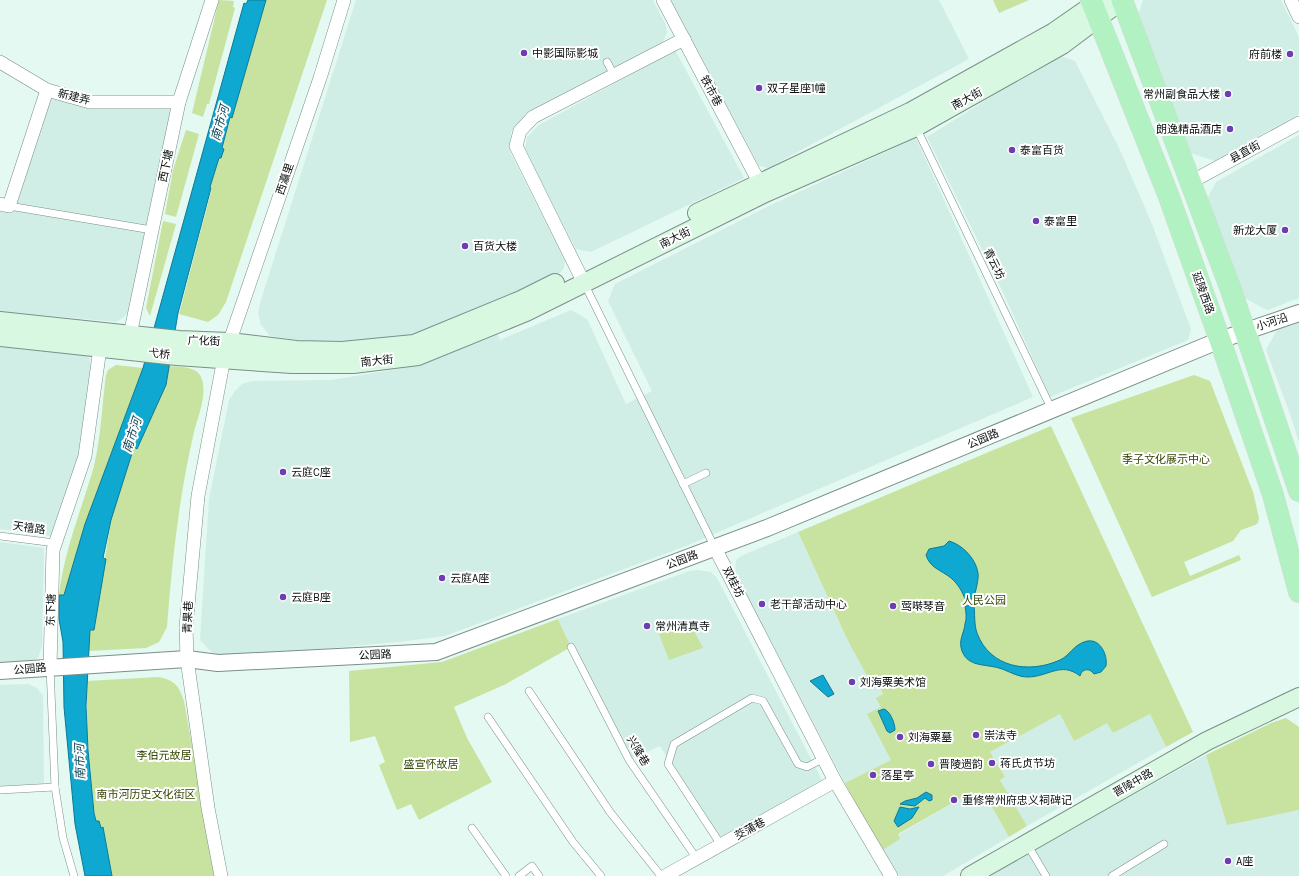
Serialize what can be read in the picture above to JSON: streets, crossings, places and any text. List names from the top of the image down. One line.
{"streets":{"main road":["南大街","延陵西路","广化街","弋桥","晋陵中路"],"street":["铁市巷","新建弄","县直街","西下塘","西瀛里","小河沿","公园路","双桂坊","东下塘","青果巷","茭蒲巷"],"lane":["青云坊","天禧路","兴隆巷"]},"crossings":[["铁市巷","南大街"],["新建弄","西下塘"],["南大街","西瀛里"],["南大街","青云坊"],["南大街","延陵西路"],["南大街","广化街"],["南大街","双桂坊"],["南大街","青果巷"],["西下塘","弋桥"],["西瀛里","广化街"],["西瀛里","青果巷"],["青云坊","公园路"],["延陵西路","公园路"],["小河沿","公园路"],["广化街","弋桥"],["广化街","青果巷"],["公园路","双桂坊"],["公园路","东下塘"],["公园路","青果巷"],["天禧路","东下塘"],["双桂坊","茭蒲巷"],["兴隆巷","茭蒲巷"]],"water":["南市河"],"parks":["季子文化展示中心","人民公园","李伯元故居","盛宣怀故居","南市河历史文化街区"],"places":["中影国际影城","府前楼","双子星座1幢","常州副食品大楼","朗逸精品酒店","泰富百货","泰富里","新龙大厦","百货大楼","云庭C座","云庭A座","云庭B座","老干部活动中心","莺啭琴音","常州清真寺","刘海粟美术馆","崇法寺","刘海粟墓","蒋氏贞节坊","晋陵遗韵","落星亭","重修常州府忠义祠碑记","A座"]}
